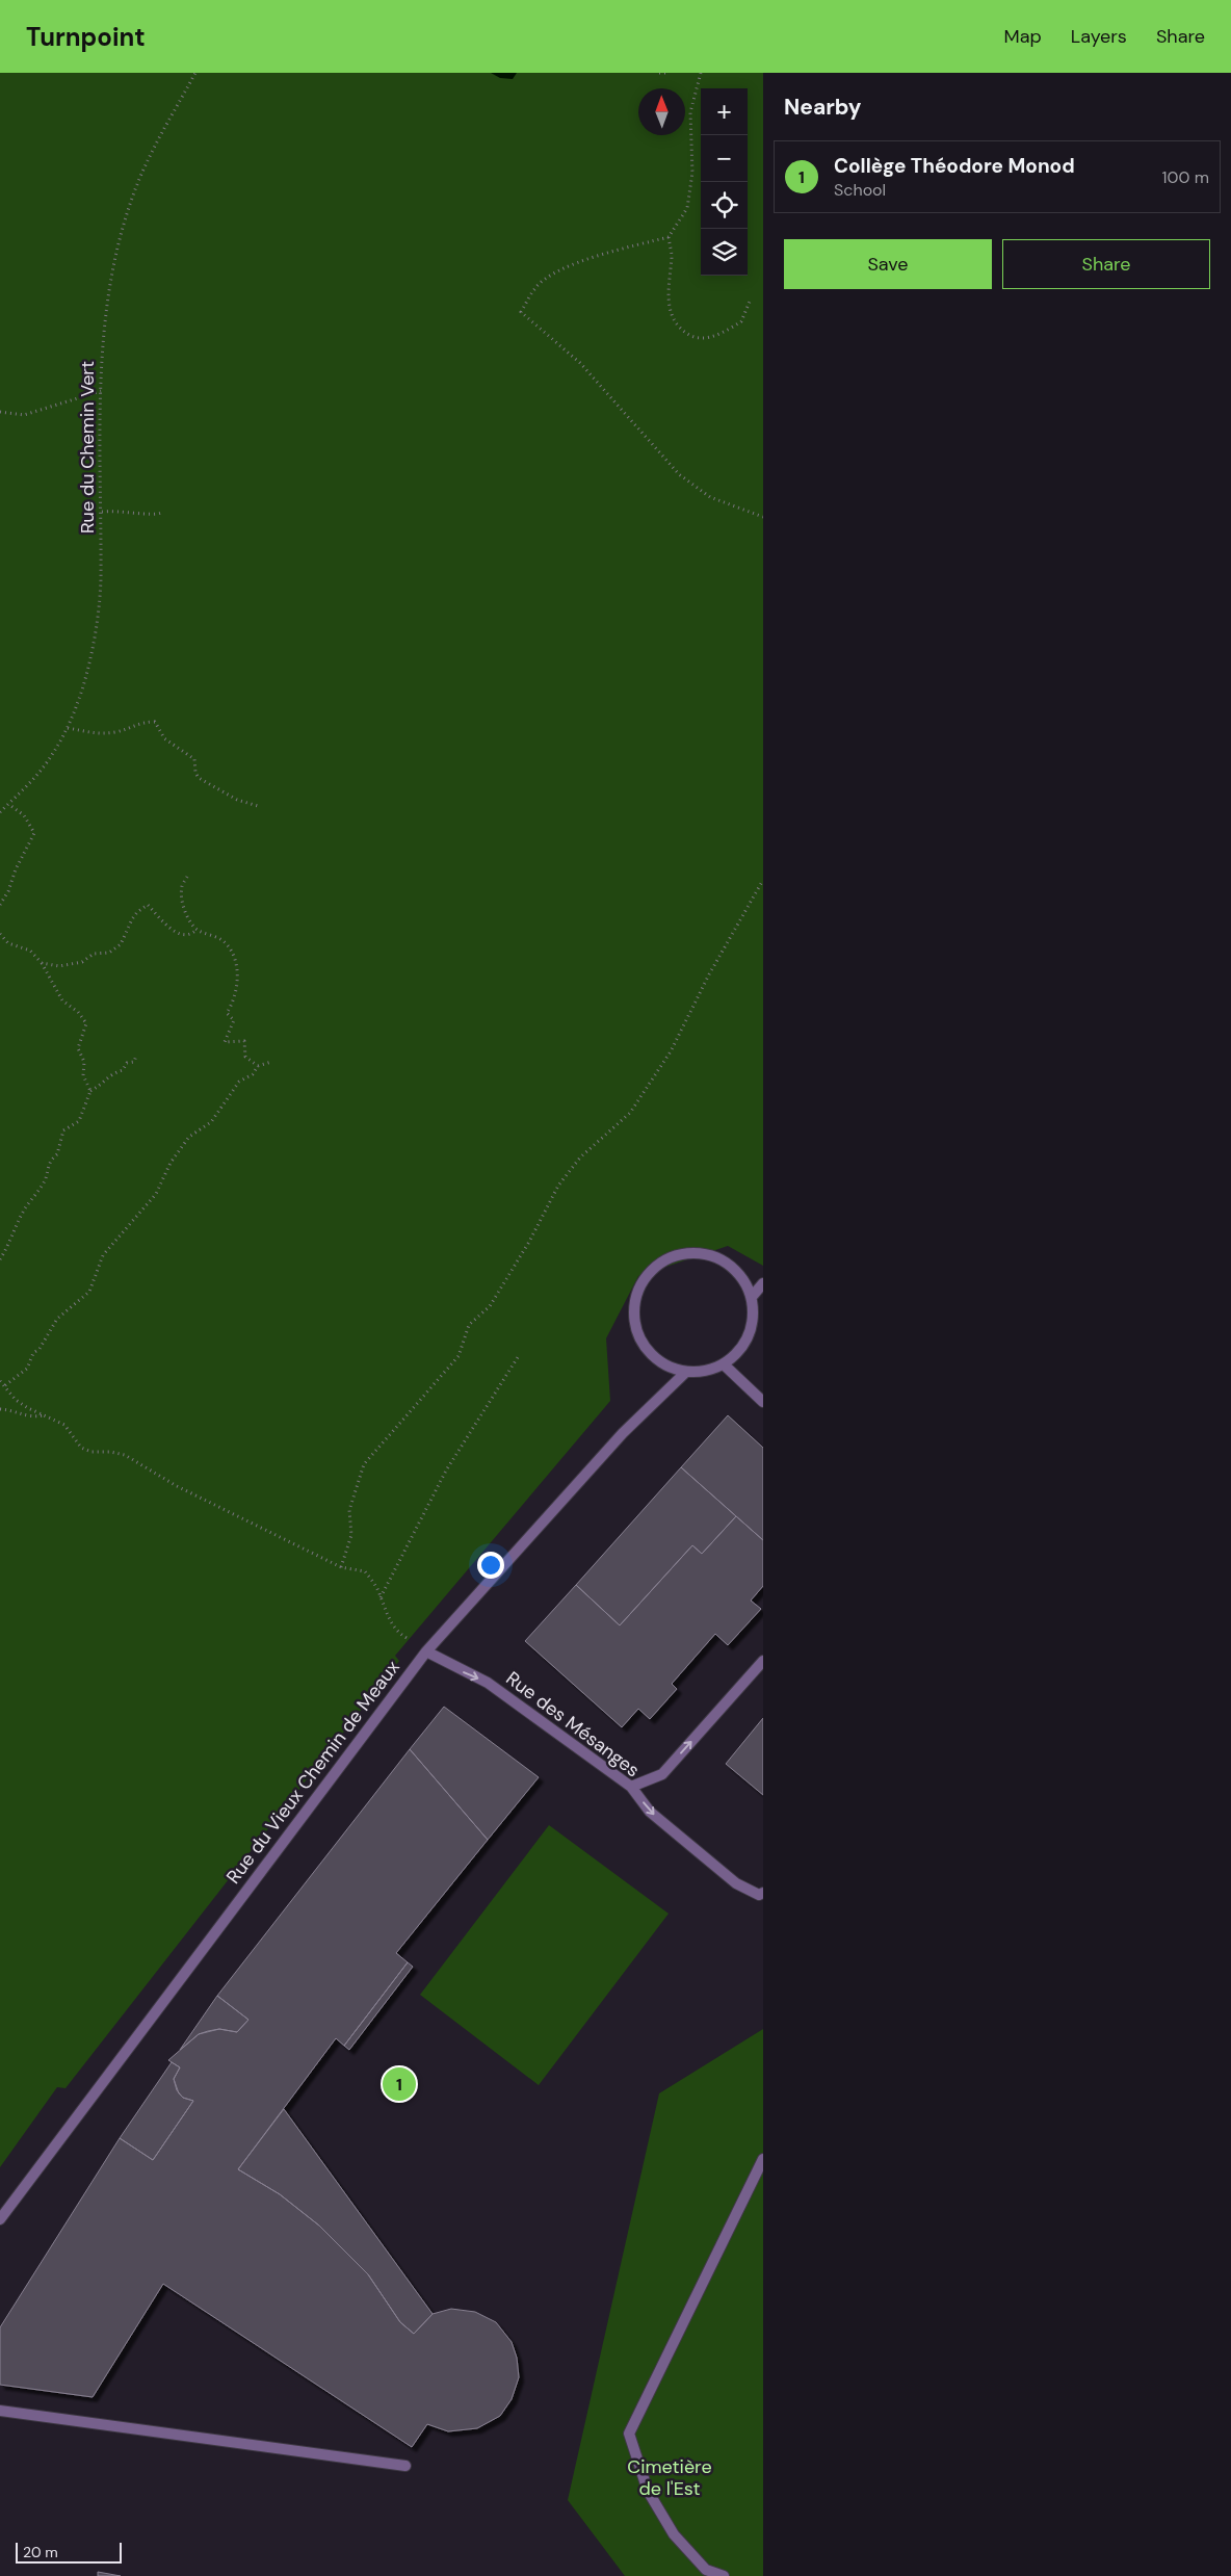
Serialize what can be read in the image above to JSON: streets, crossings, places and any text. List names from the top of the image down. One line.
{"streets":{"street":["Rue des Mésanges","Rue du Vieux Chemin de Meaux"],"path":["Rue du Chemin Vert"]},"crossings":[["Rue des Mésanges","Rue du Vieux Chemin de Meaux"]],"one_way":["Rue des Mésanges"],"parks":["Cimetière de l'Est"],"scale_bar":"20 m","north":"top","page":{"header":"Turnpoint","nav":["Map","Layers","Share"],"heading":"Nearby","map_buttons":["+","−"],"list":[{"mark":"1","name":"Collège Théodore Monod","note":"School","value":"100 m"}],"buttons":["Save","Share"],"pins":"1","scale":"20 m"}}
